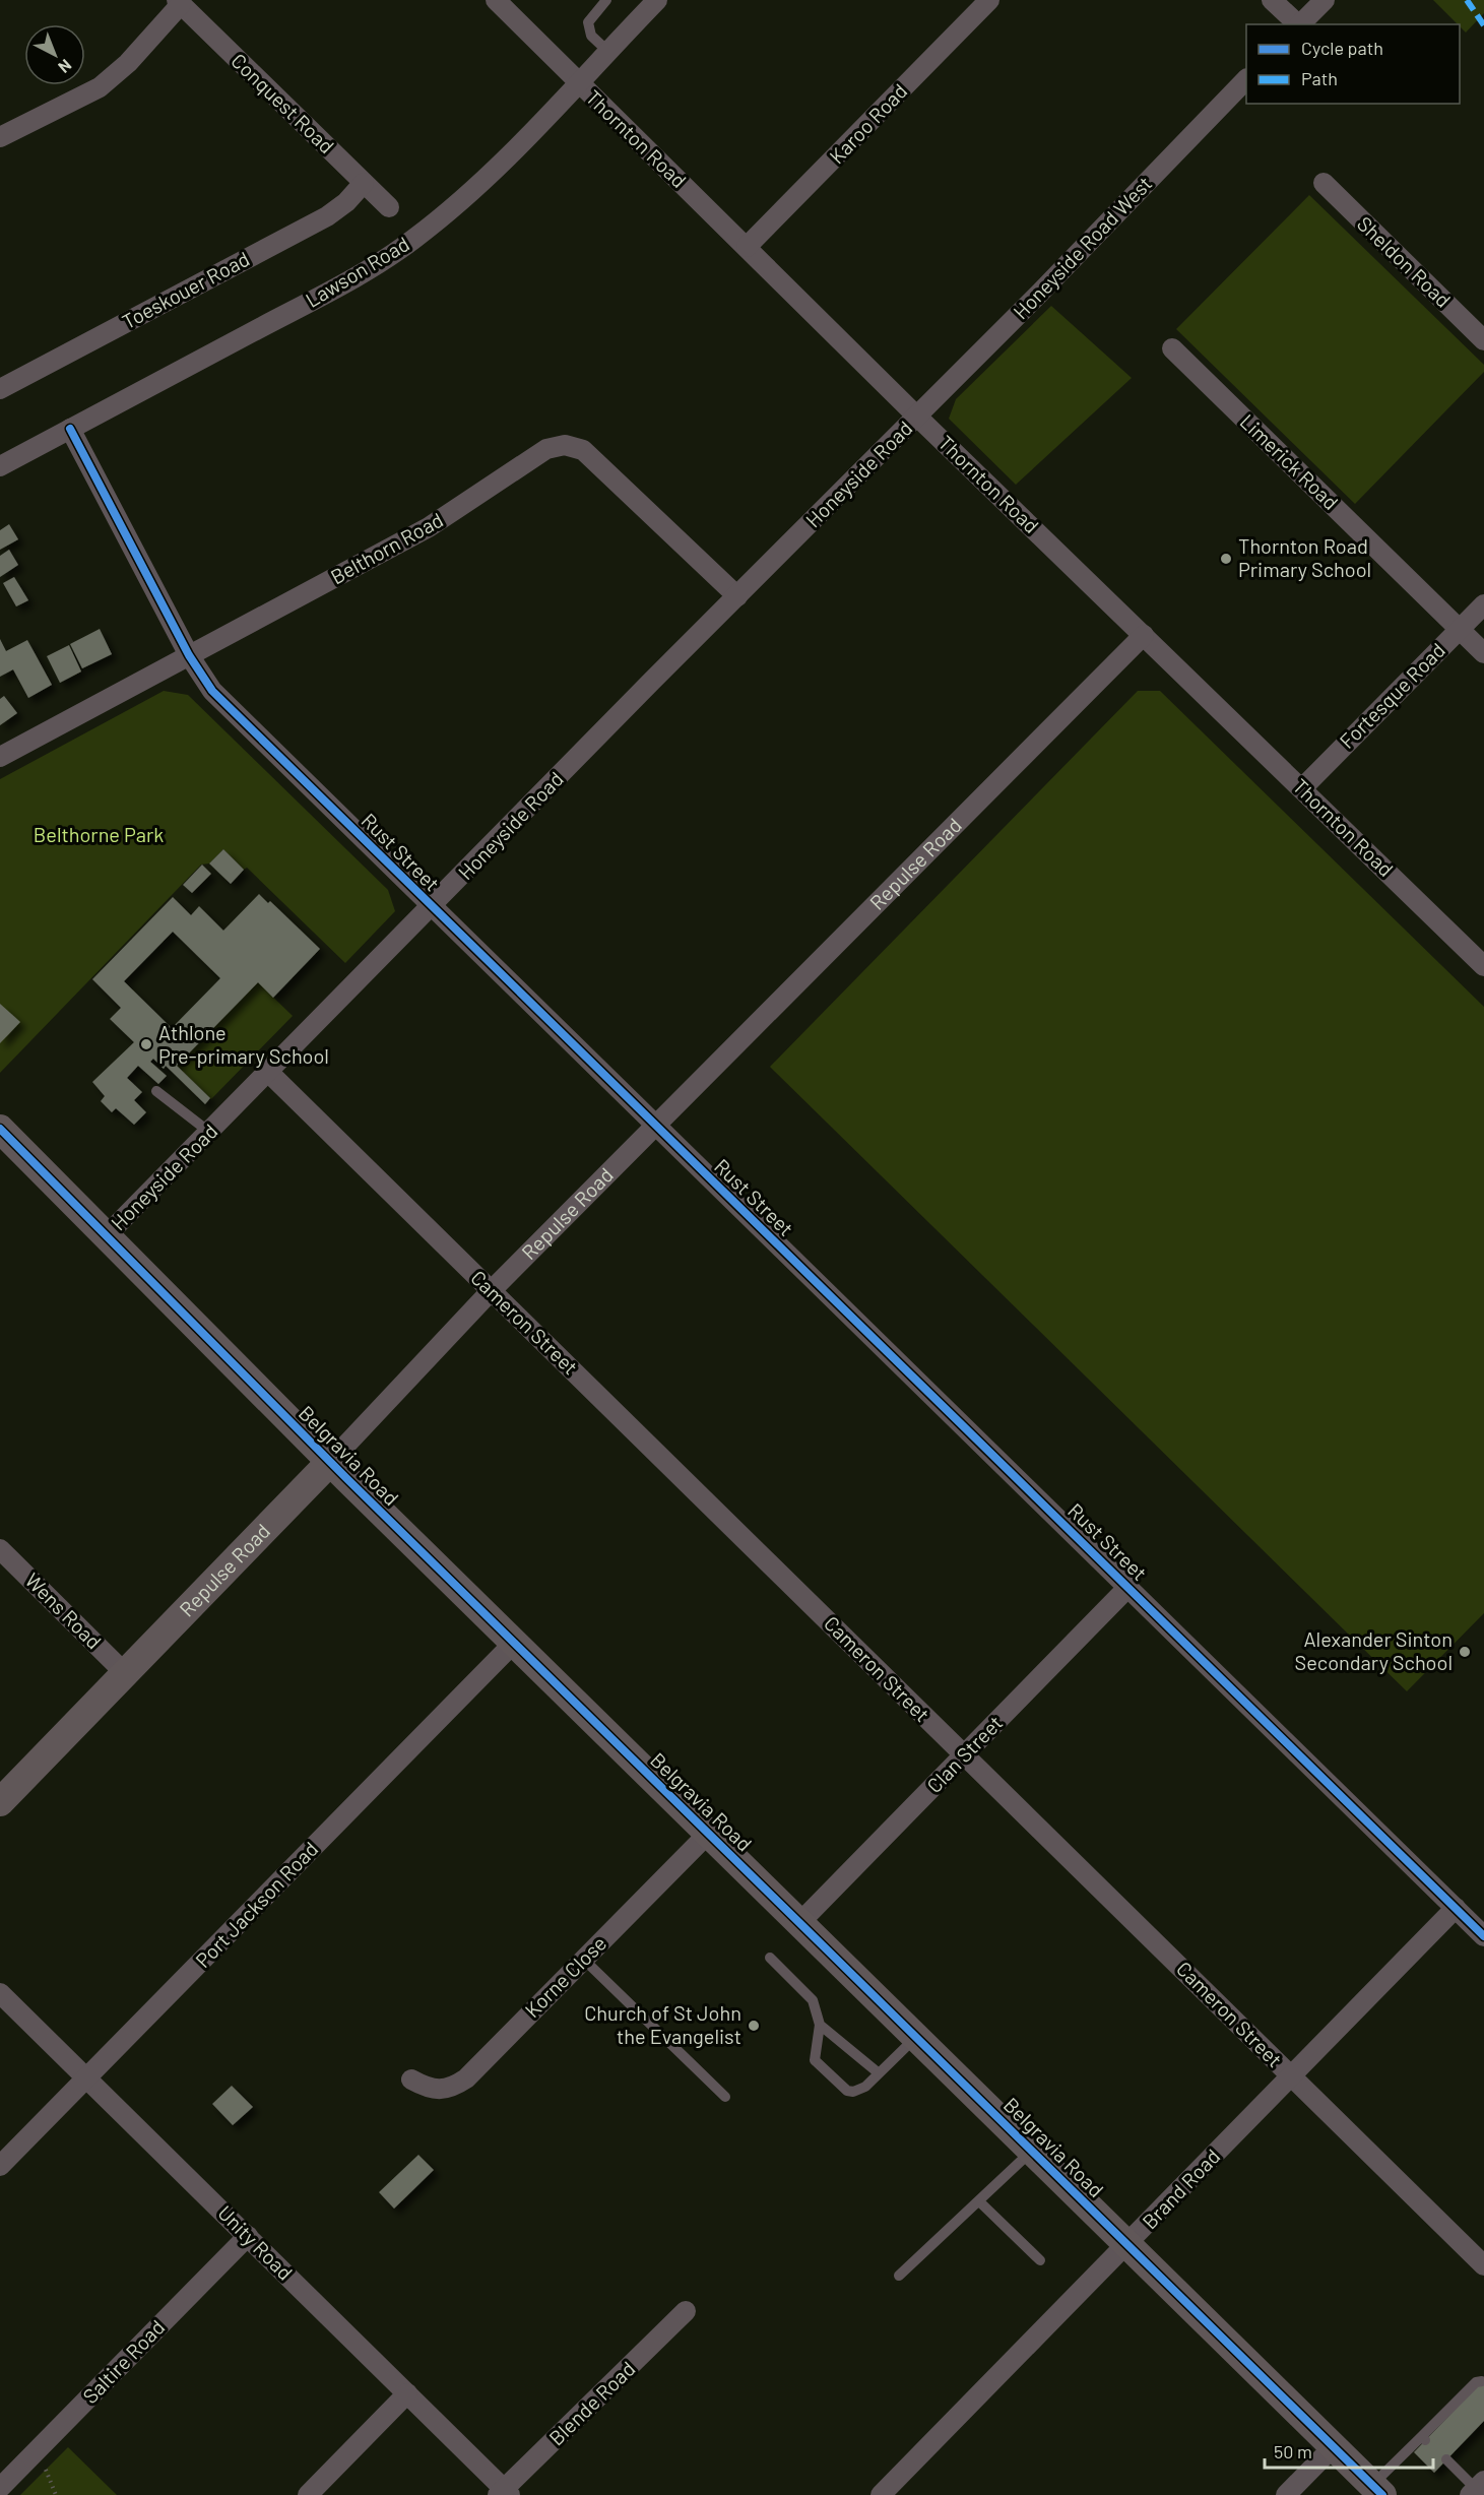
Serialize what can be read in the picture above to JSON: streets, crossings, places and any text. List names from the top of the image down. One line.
{"streets":{"street":["Conquest Road","Karoo Road","Thornton Road","Honeyside Road West","Sheldon Road","Lawson Road","Toeskouer Road","Limerick Road","Honeyside Road","Belthorn Road","Fortesque Road","Rust Street","Repulse Road","Cameron Street","Belgravia Road","Wens Road","Clan Street","Port Jackson Road","Korne Close","Brand Road","Unity Road","Saltire Road","Blende Road"]},"crossings":[["Conquest Road","Toeskouer Road"],["Karoo Road","Thornton Road"],["Thornton Road","Honeyside Road West"],["Thornton Road","Lawson Road"],["Thornton Road","Honeyside Road"],["Thornton Road","Fortesque Road"],["Thornton Road","Repulse Road"],["Honeyside Road West","Honeyside Road"],["Lawson Road","Rust Street"],["Limerick Road","Fortesque Road"],["Honeyside Road","Belthorn Road"],["Honeyside Road","Rust Street"],["Honeyside Road","Cameron Street"],["Honeyside Road","Belgravia Road"],["Belthorn Road","Rust Street"],["Rust Street","Repulse Road"],["Rust Street","Clan Street"],["Rust Street","Brand Road"],["Repulse Road","Cameron Street"],["Repulse Road","Belgravia Road"],["Repulse Road","Wens Road"],["Cameron Street","Clan Street"],["Cameron Street","Brand Road"],["Belgravia Road","Clan Street"],["Belgravia Road","Port Jackson Road"],["Belgravia Road","Korne Close"],["Belgravia Road","Brand Road"],["Port Jackson Road","Unity Road"],["Unity Road","Saltire Road"],["Unity Road","Blende Road"]],"parks":["Belthorne Park"],"places":["Thornton Road Primary School","Athlone Pre-primary School","Alexander Sinton Secondary School","Church of St John the Evangelist"],"legend":["Cycle path","Path"],"scale_bar":"50 m","north":"bottom right"}
